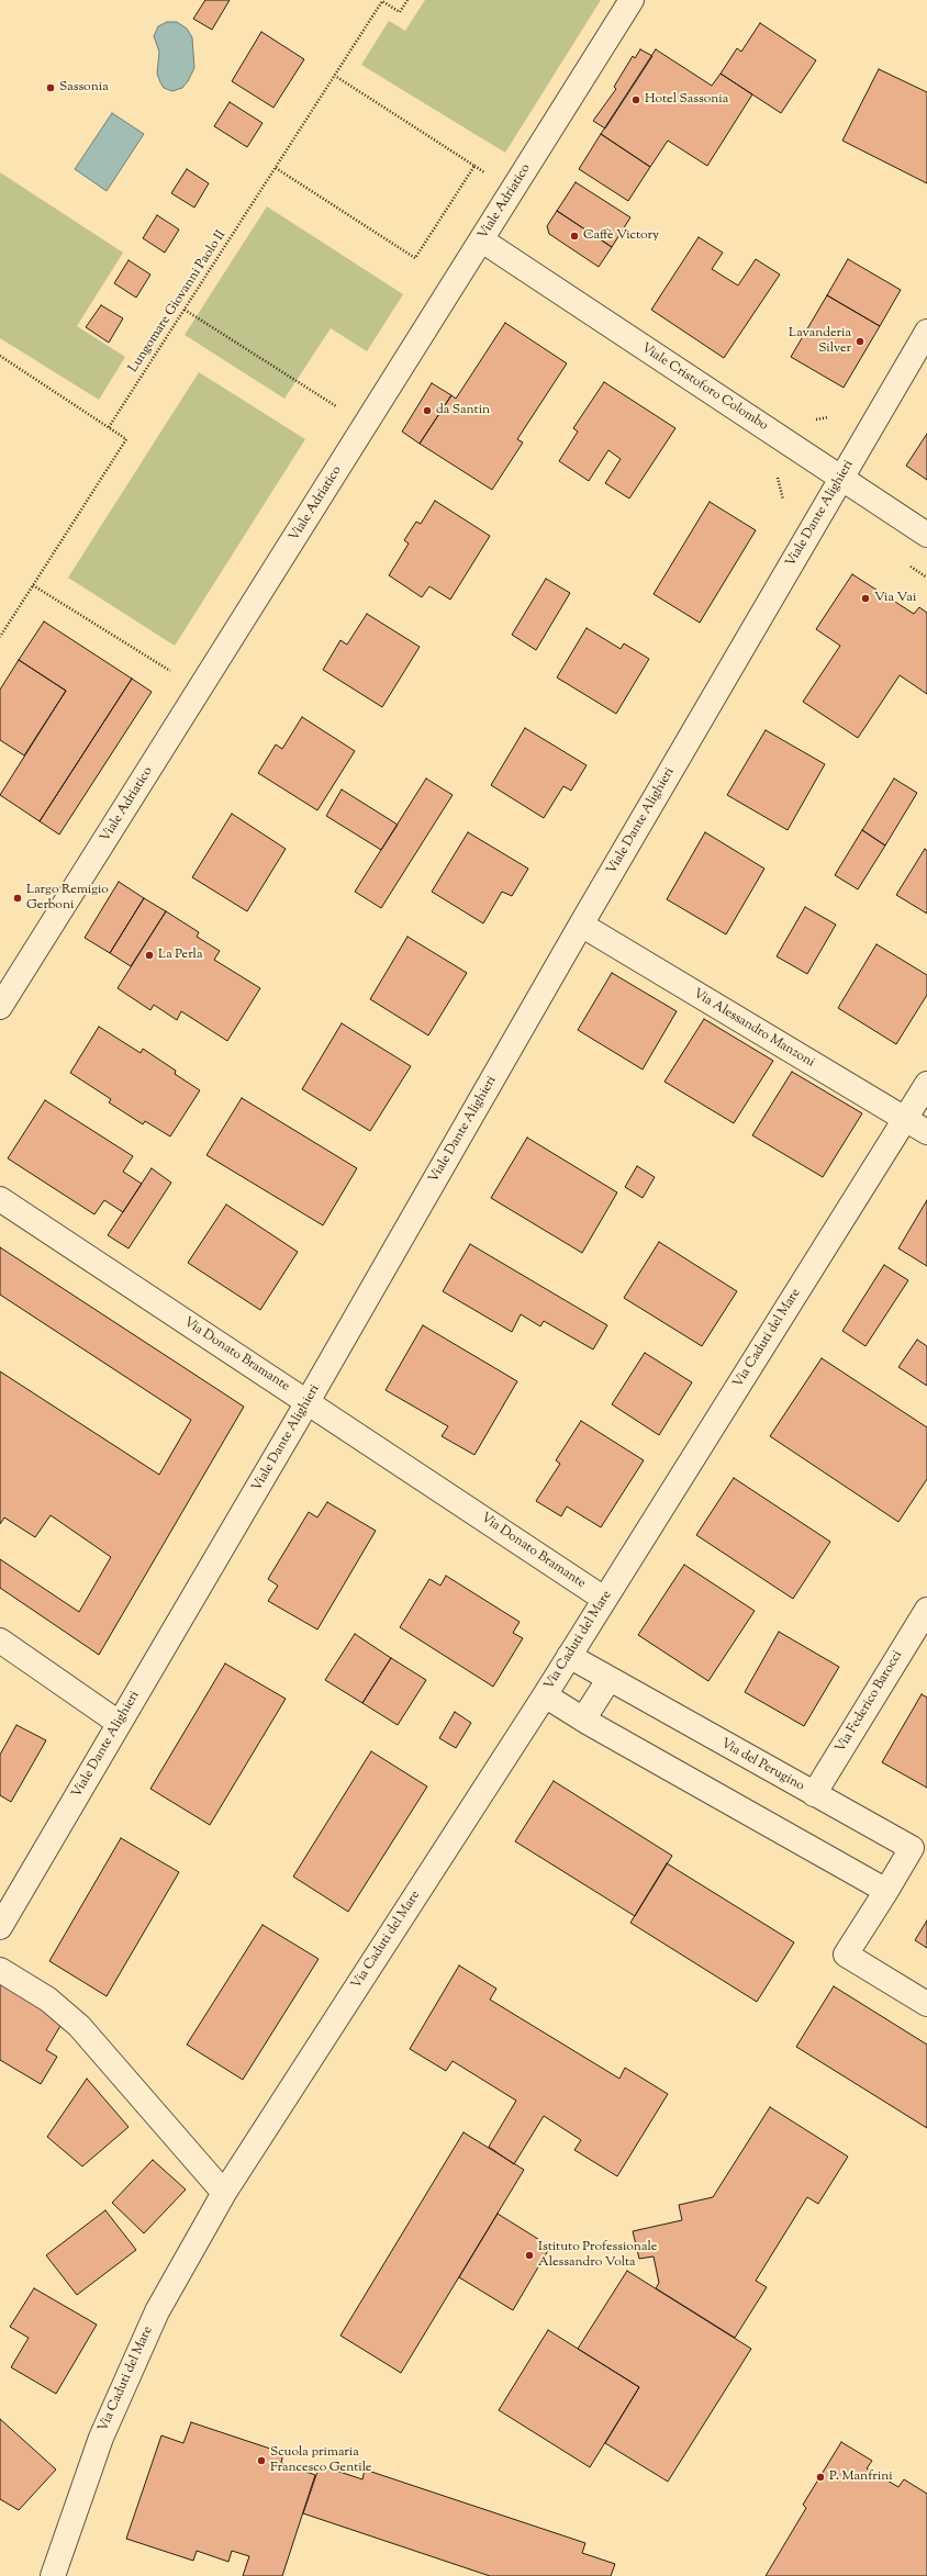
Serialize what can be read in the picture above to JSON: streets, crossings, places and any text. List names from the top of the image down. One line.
{"streets":{"street":["Viale Adriatico","Viale Cristoforo Colombo","Viale Dante Alighieri","Via Alessandro Manzoni","Via Caduti del Mare","Via Donato Bramante","Via Federico Barocci","Via del Perugino"],"path":["Lungomare Giovanni Paolo II"]},"crossings":[["Viale Adriatico","Viale Cristoforo Colombo"],["Viale Cristoforo Colombo","Viale Dante Alighieri"],["Viale Dante Alighieri","Via Alessandro Manzoni"],["Viale Dante Alighieri","Via Donato Bramante"],["Via Alessandro Manzoni","Via Caduti del Mare"],["Via Caduti del Mare","Via Donato Bramante"],["Via Caduti del Mare","Via del Perugino"],["Via Federico Barocci","Via del Perugino"]],"places":["Sassonia","Hotel Sassonia","Caffè Victory","Lavanderia Silver","da Santin","Via Vai","Largo Remigio Gerboni","La Perla","Istituto Professionale Alessandro Volta","Scuola primaria Francesco Gentile","P. Manfrini"]}
